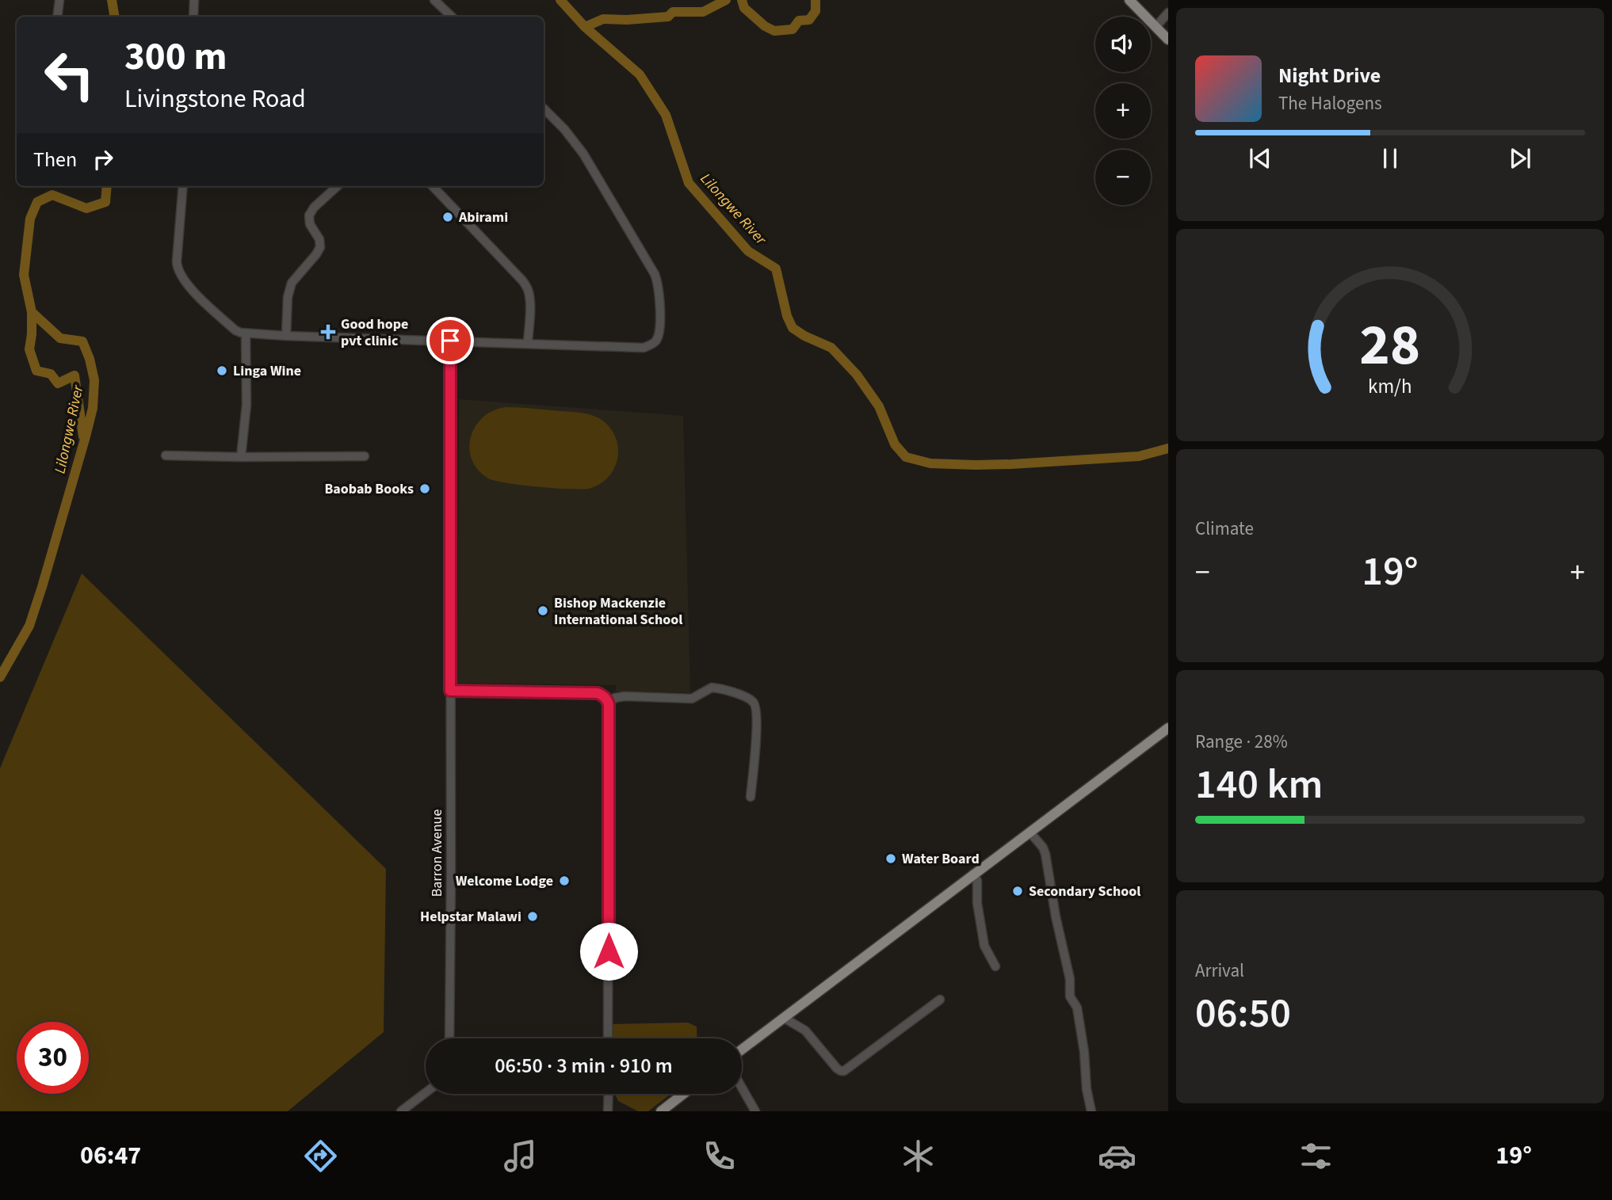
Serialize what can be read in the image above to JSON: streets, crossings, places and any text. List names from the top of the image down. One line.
{"streets":{"street":["Barron Avenue"]},"water":["Lilongwe River"],"places":{"other":["Abirami","Linga Wine","Baobab Books","Bishop Mackenzie International School","Water Board","Welcome Lodge","Secondary School","Helpstar Malawi"],"health":["Good hope pvt clinic"]},"page":{"map_buttons":["+","−"],"turn":["300 m","Livingstone Road"],"song":["Night Drive","The Halogens"],"then":"Then","tile":["Climate",["Range · 28%","140 km"],["Arrival","06:50"]],"heat":["−","19°","+"],"limit":"30","trip":"06:50 · 3 min · 910 m","tabs":["06:47","19°"],"gauge":["28","km/h"]}}
